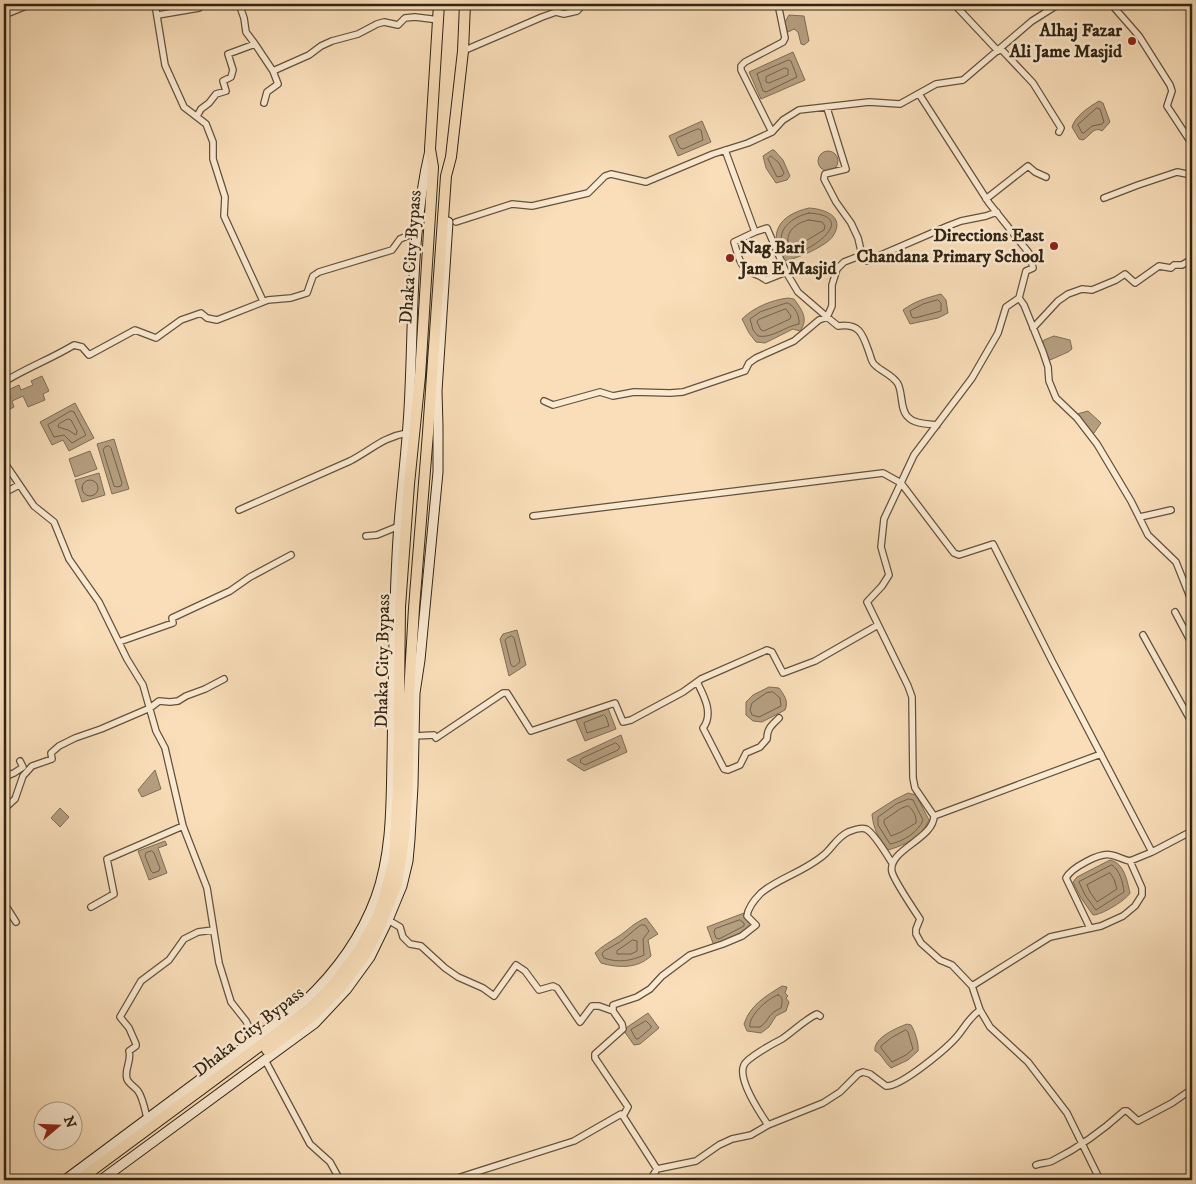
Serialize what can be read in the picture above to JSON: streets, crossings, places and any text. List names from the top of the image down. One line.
{"streets":{"highway":["Dhaka City Bypass"]},"places":["Alhaj Fazar Ali Jame Masjid","Directions East Chandana Primary School","Nag Bari Jam E Masjid"],"north":"right"}
